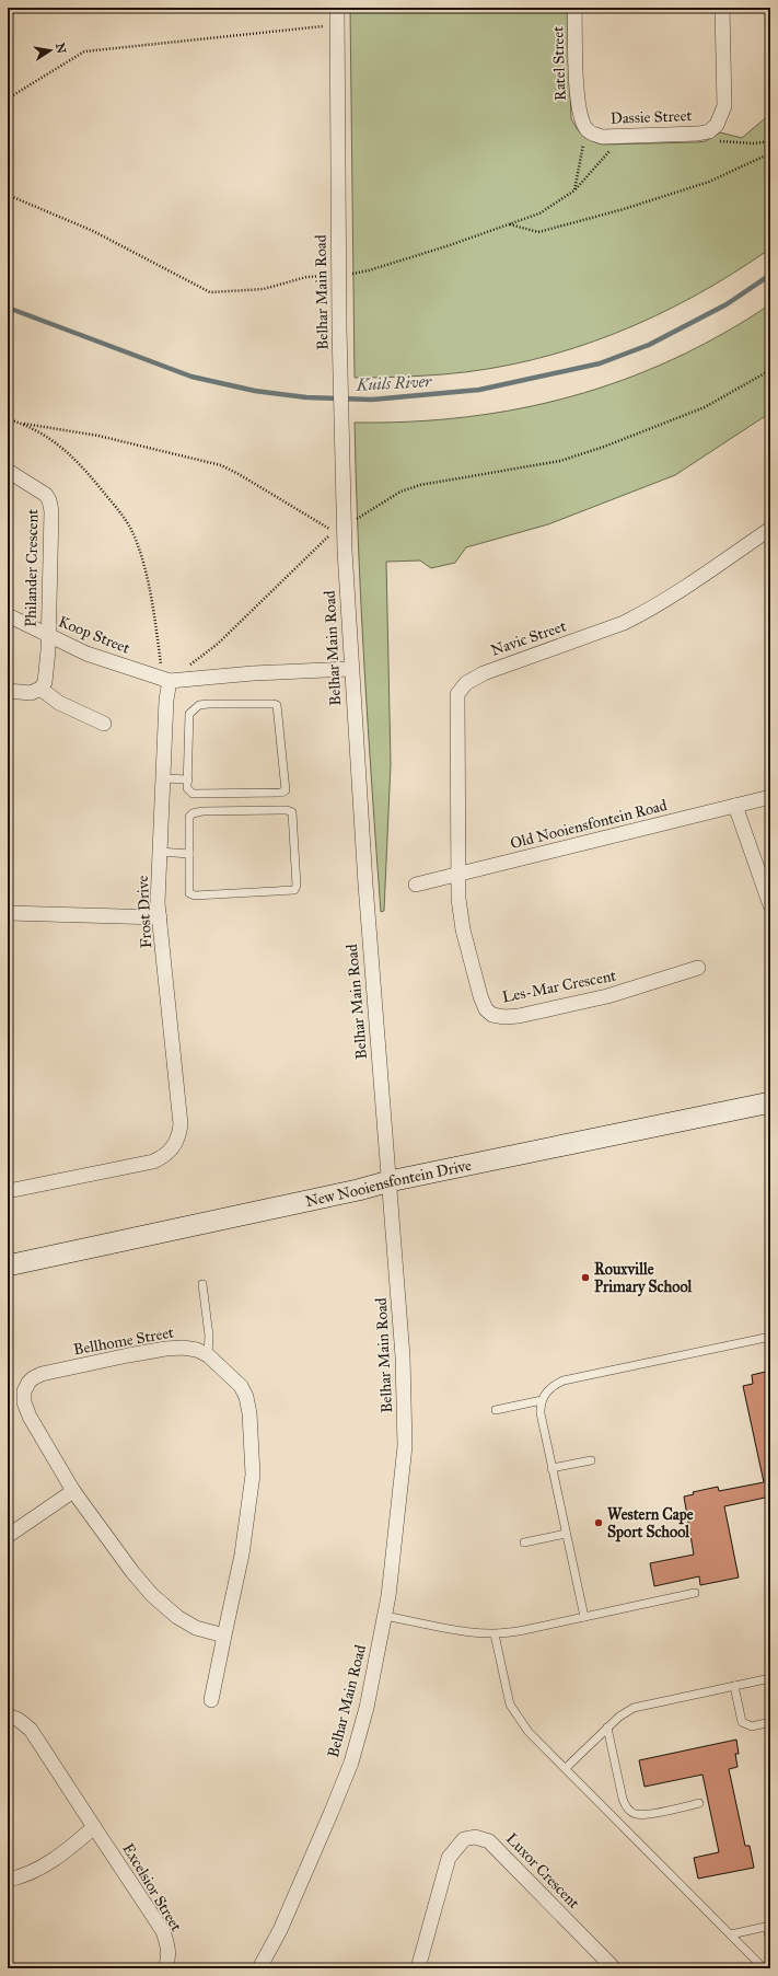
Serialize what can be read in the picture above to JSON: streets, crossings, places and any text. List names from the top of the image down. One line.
{"streets":{"street":["Ratel Street","Dassie Street","Belhar Main Road","Philander Crescent","Koop Street","Navic Street","Old Nooiensfontein Road","Frost Drive","Les-Mar Crescent","New Nooiensfontein Drive","Bellhome Street","Luxor Crescent","Excelsior Street"]},"crossings":[["Ratel Street","Dassie Street"],["Belhar Main Road","New Nooiensfontein Drive"],["Philander Crescent","Koop Street"],["Koop Street","Frost Drive"],["Navic Street","Old Nooiensfontein Road"],["Navic Street","Les-Mar Crescent"],["Old Nooiensfontein Road","Les-Mar Crescent"]],"water":["Kuils River"],"places":["Rouxville Primary School","Western Cape Sport School"],"north":"right"}
